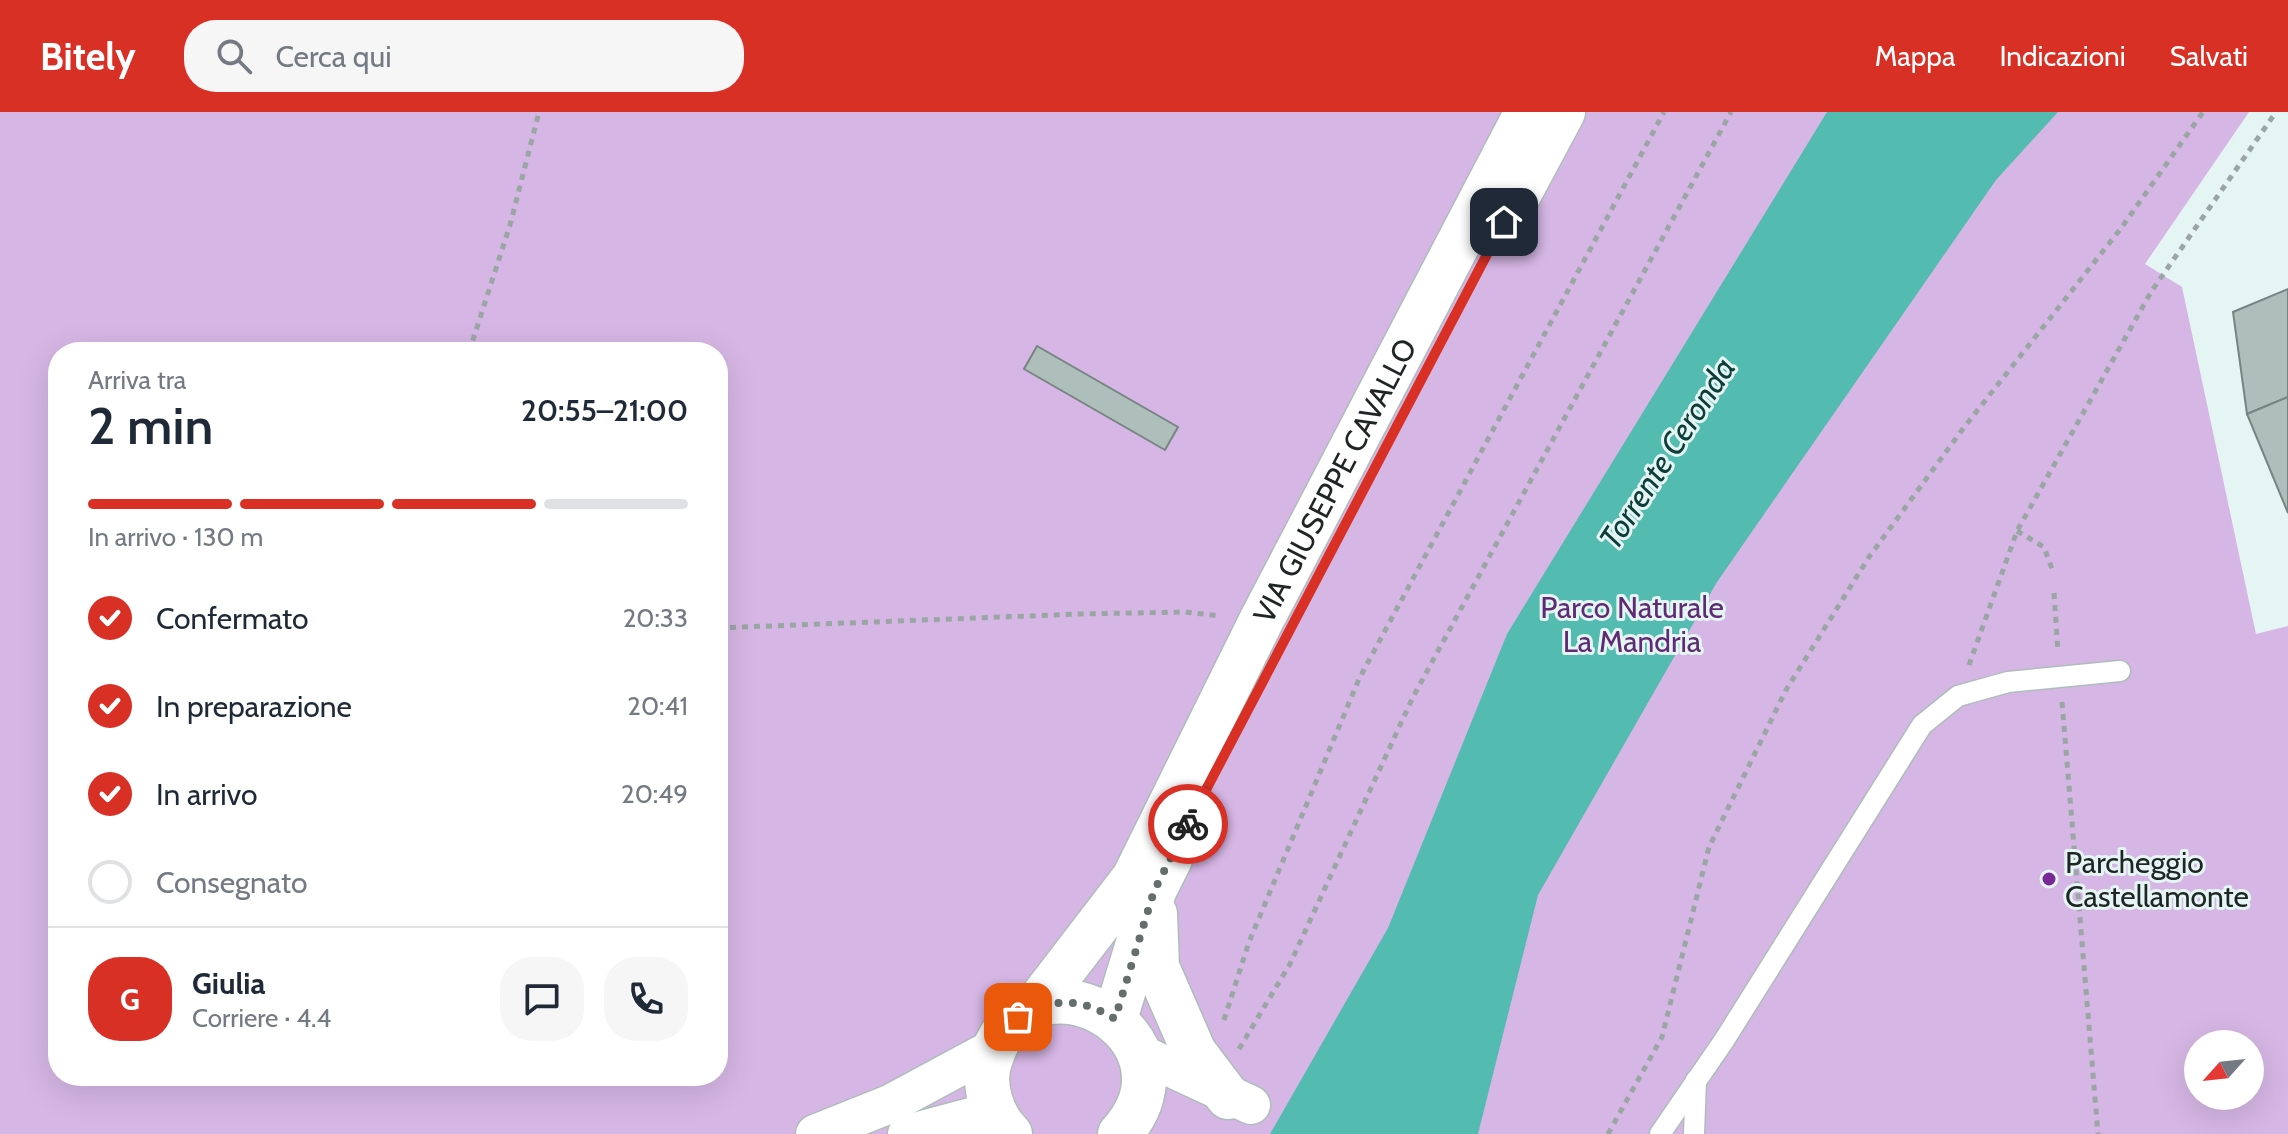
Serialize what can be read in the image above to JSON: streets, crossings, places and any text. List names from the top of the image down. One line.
{"streets":{"street":["VIA GIUSEPPE CAVALLO"]},"water":["Torrente Ceronda"],"parks":["Parco Naturale La Mandria"],"places":["Parcheggio Castellamonte"],"north":"bottom left","page":{"header":"Bitely","search":"Cerca qui","nav":["Mappa","Indicazioni","Salvati"],"heading":["2 min","Arriva tra","20:55–21:00"],"panel":["Giulia","Corriere · 4.4"],"bar":"In arrivo · 130 m","list":[["Confermato","20:33"],["In preparazione","20:41"],["In arrivo","20:49"],"Consegnato"],"round":"G"}}
